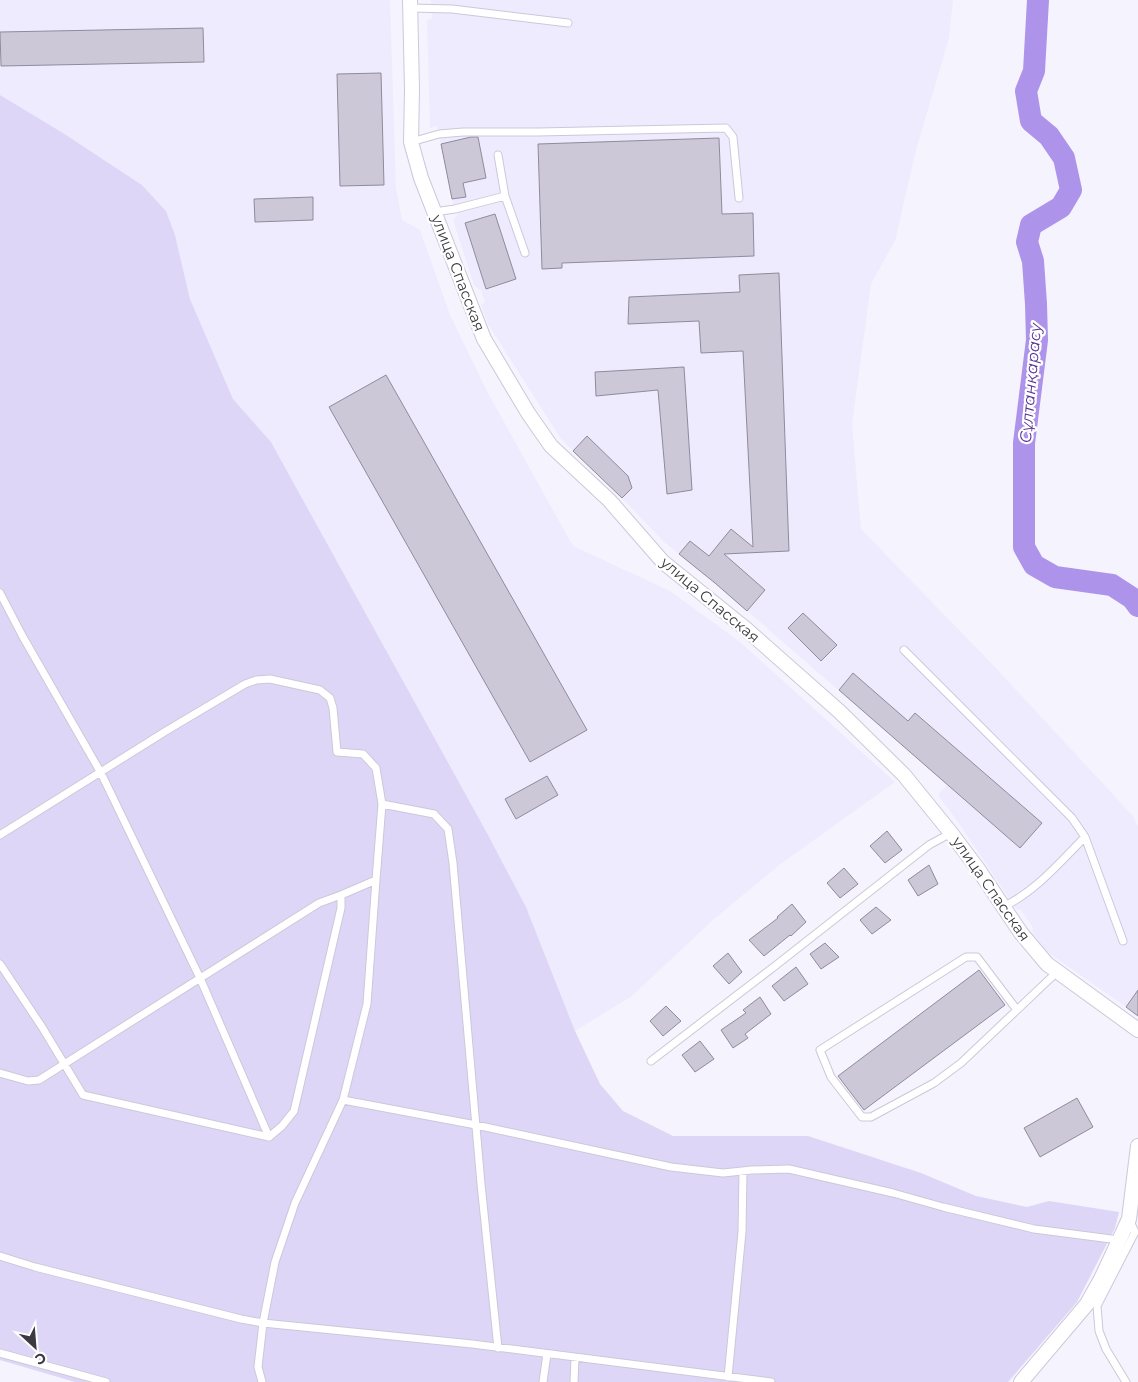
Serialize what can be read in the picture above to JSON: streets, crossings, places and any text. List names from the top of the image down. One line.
{"streets":{"street":["улица Спасская"]},"water":["Сұлтанқарасу"],"north":"bottom right"}
